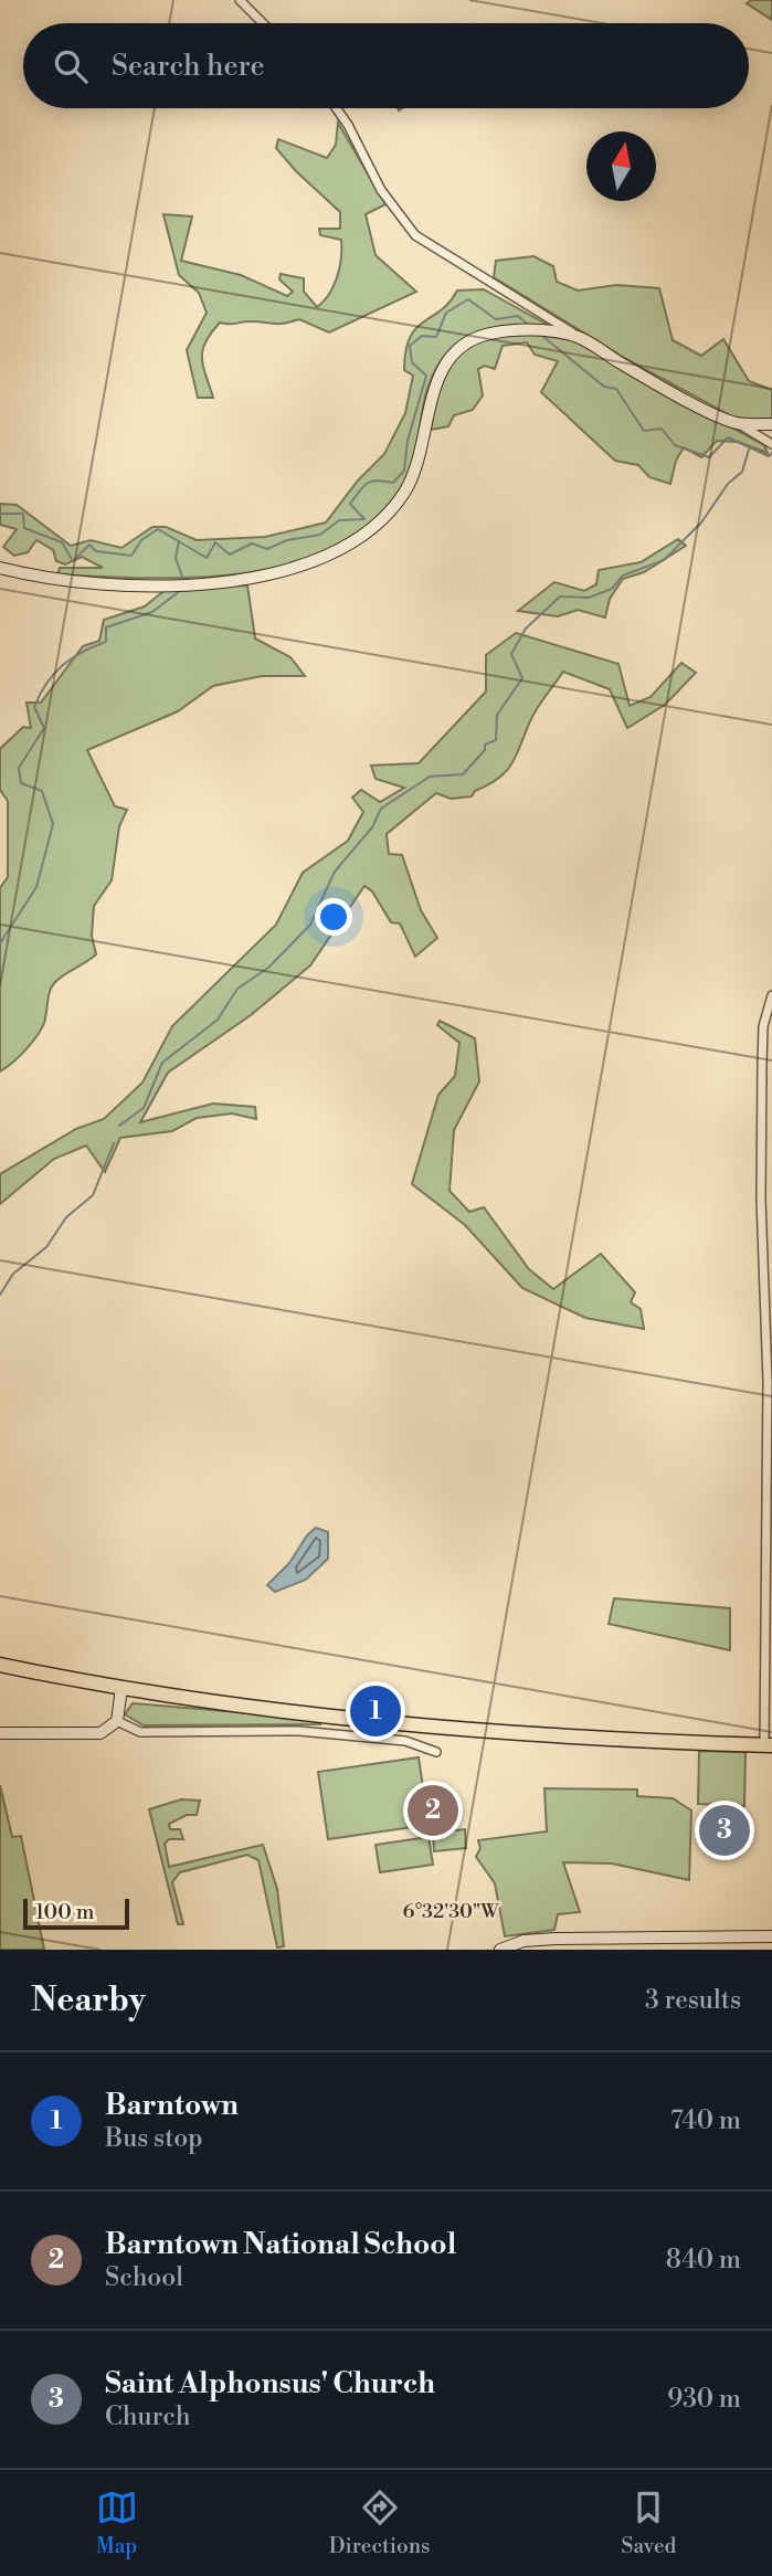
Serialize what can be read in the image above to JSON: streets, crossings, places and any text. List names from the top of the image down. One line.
{"scale_bar":"100 m","north":"top","page":{"search":"Search here","pins":["1","2","3"],"scale":"100 m","heading":["Nearby","3 results"],"list":[{"mark":"1","name":"Barntown","note":"Bus stop","value":"740 m"},{"mark":"2","name":"Barntown National School","note":"School","value":"840 m"},{"mark":"3","name":"Saint Alphonsus' Church","note":"Church","value":"930 m"}],"nav":["Map","Directions","Saved"]},"coordinates":["6°32'30\"W"]}
